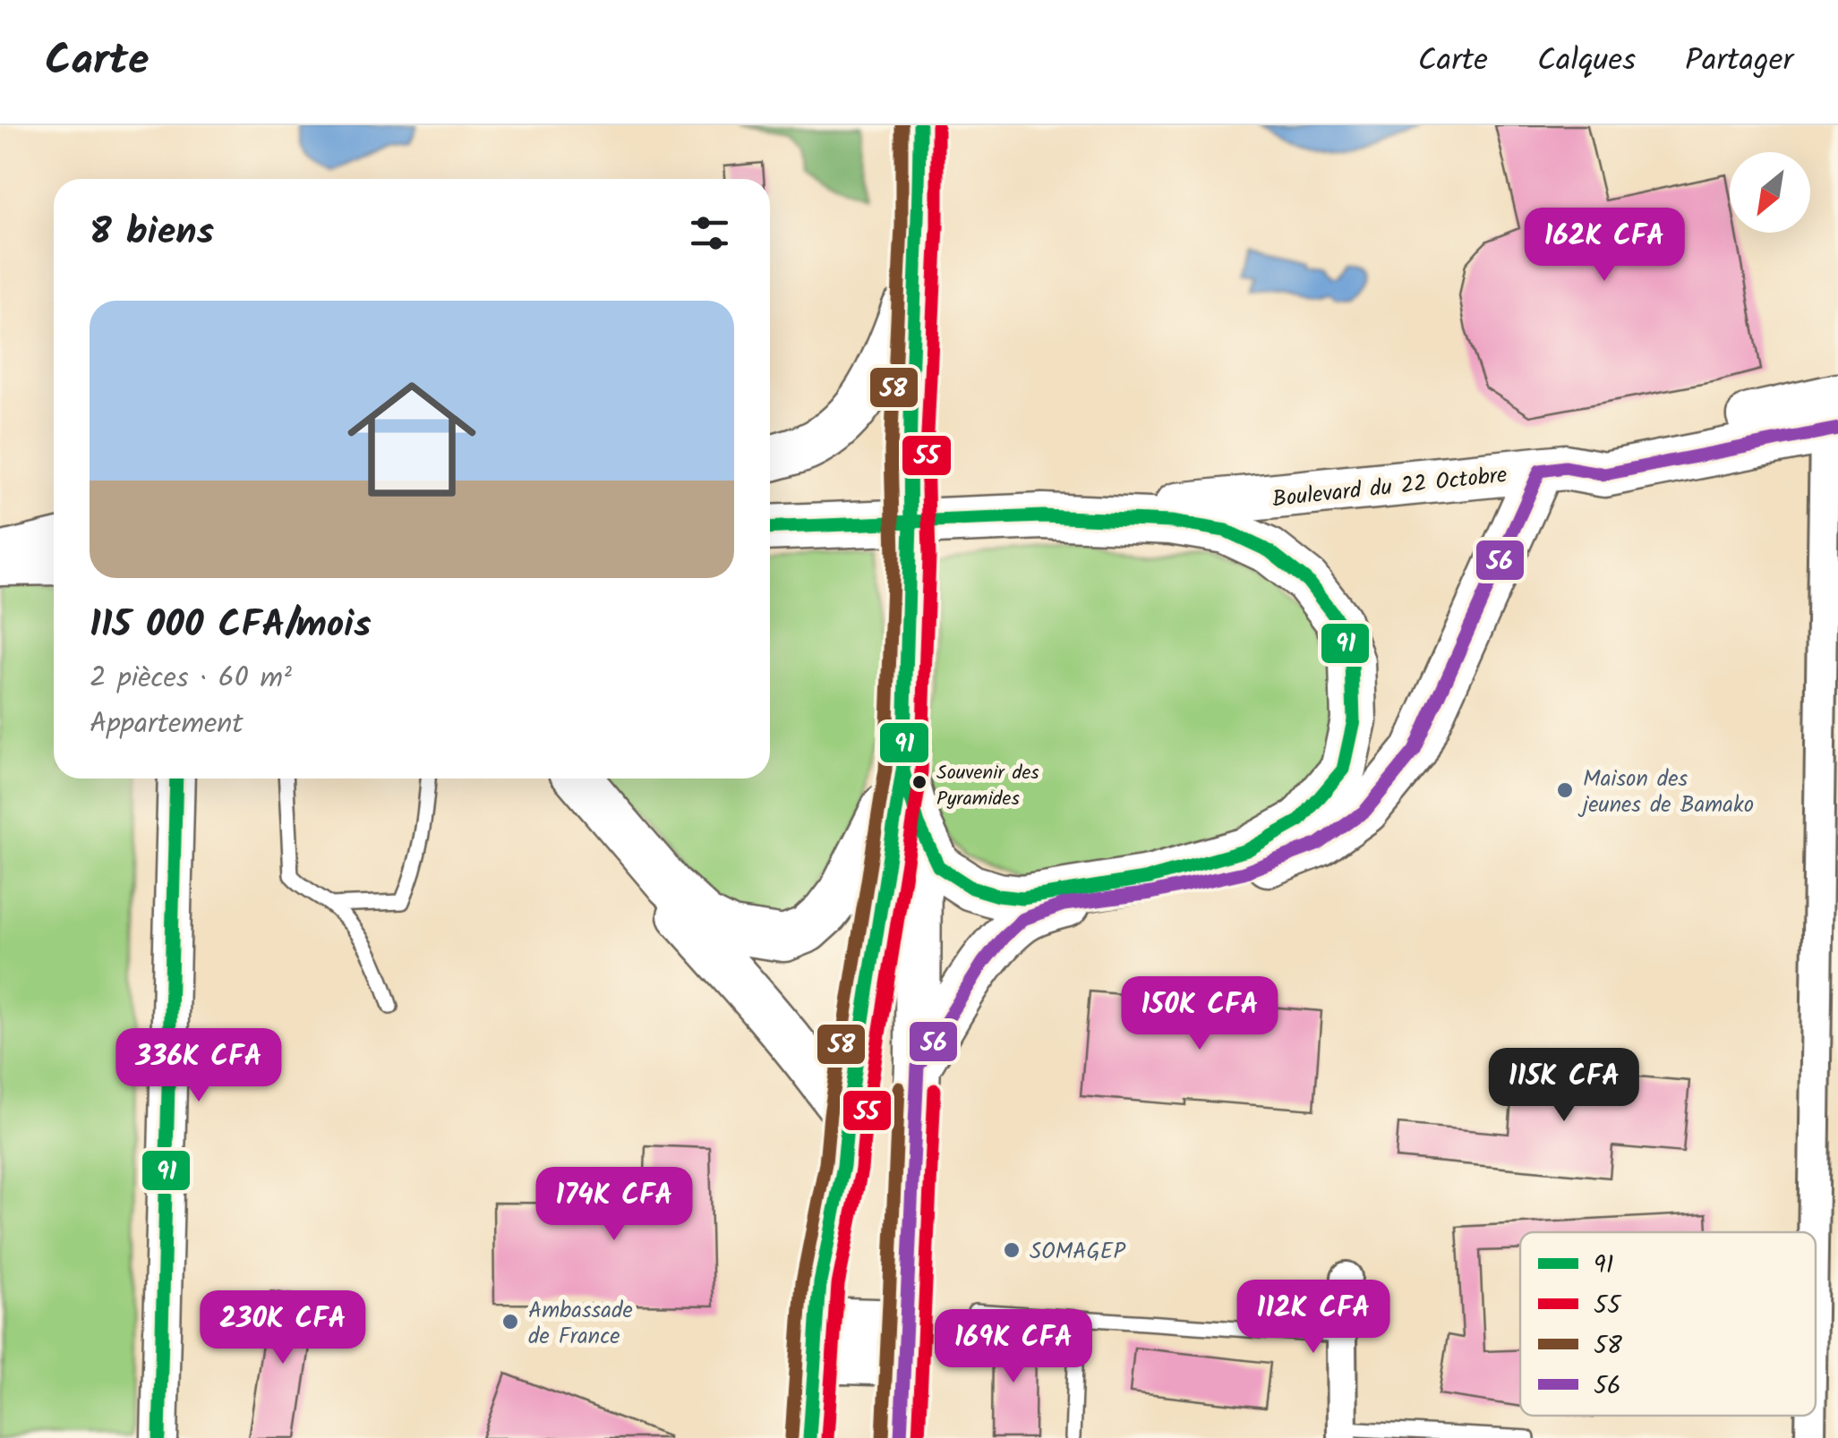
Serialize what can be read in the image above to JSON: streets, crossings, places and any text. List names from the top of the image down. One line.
{"streets":{"main road":["Boulevard du 22 Octobre"]},"places":["Souvenir des Pyramides","Maison des jeunes de Bamako","SOMAGEP","Ambassade de France"],"lines":["transit line 91","transit line 55","transit line 58","transit line 56"],"legend":["91","55","58","56"],"north":"bottom left","page":{"header":"Carte","nav":["Carte","Calques","Partager"],"heading":"8 biens","price":["162K CFA","150K CFA","336K CFA","115K CFA","174K CFA","112K CFA","230K CFA","169K CFA"],"list":[{"name":"115 000 CFA/mois","note":"2 pièces · 60 m² · Appartement"}]}}
